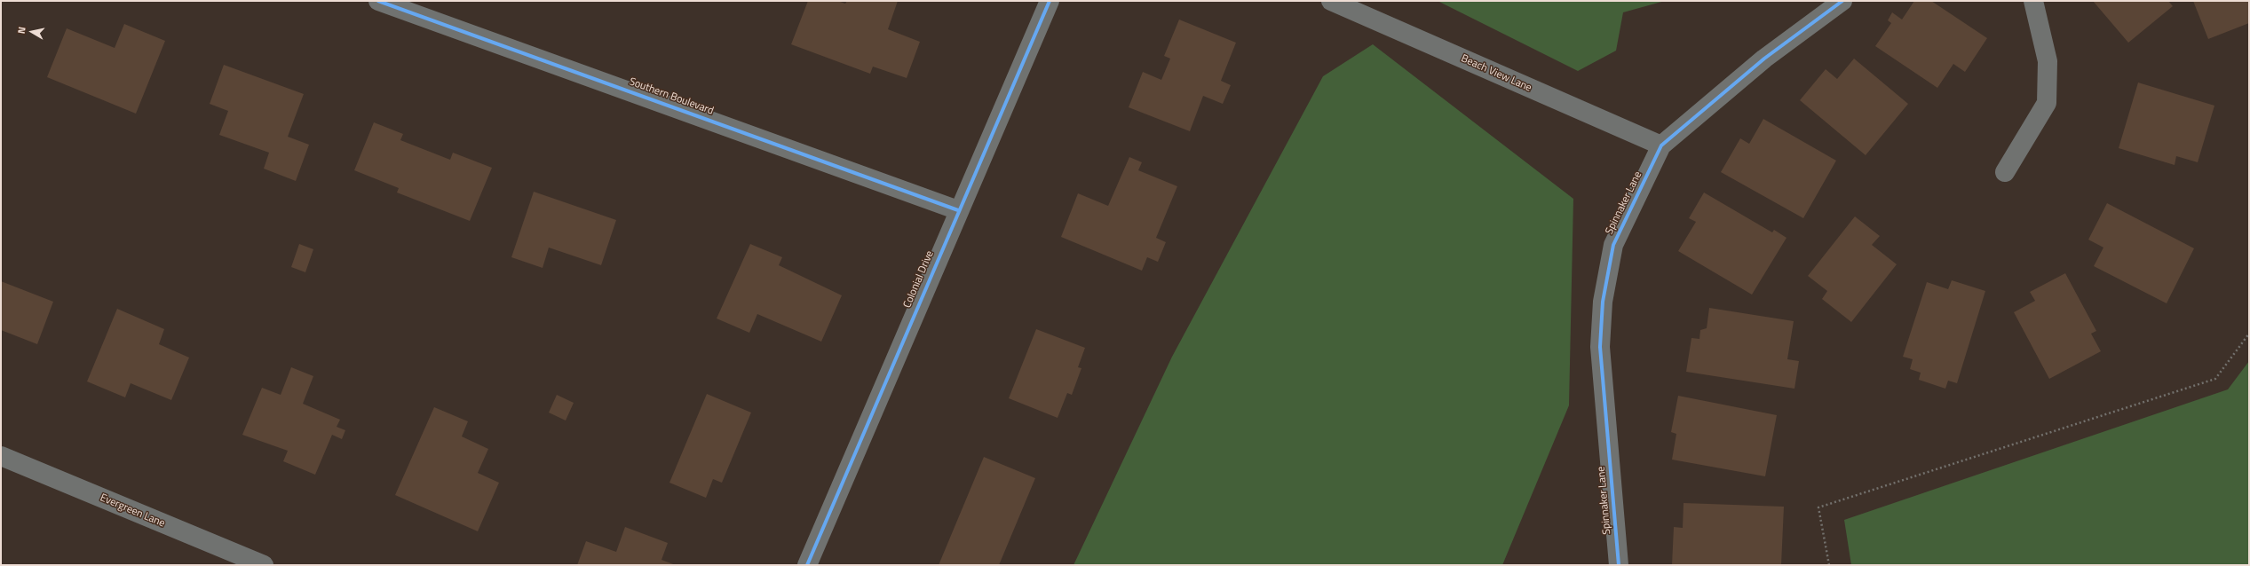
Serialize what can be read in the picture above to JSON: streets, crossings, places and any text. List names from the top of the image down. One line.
{"streets":{"street":["Beach View Lane","Southern Boulevard","Spinnaker Lane","Colonial Drive","Evergreen Lane"]},"crossings":[["Beach View Lane","Spinnaker Lane"],["Southern Boulevard","Colonial Drive"]],"north":"left"}
